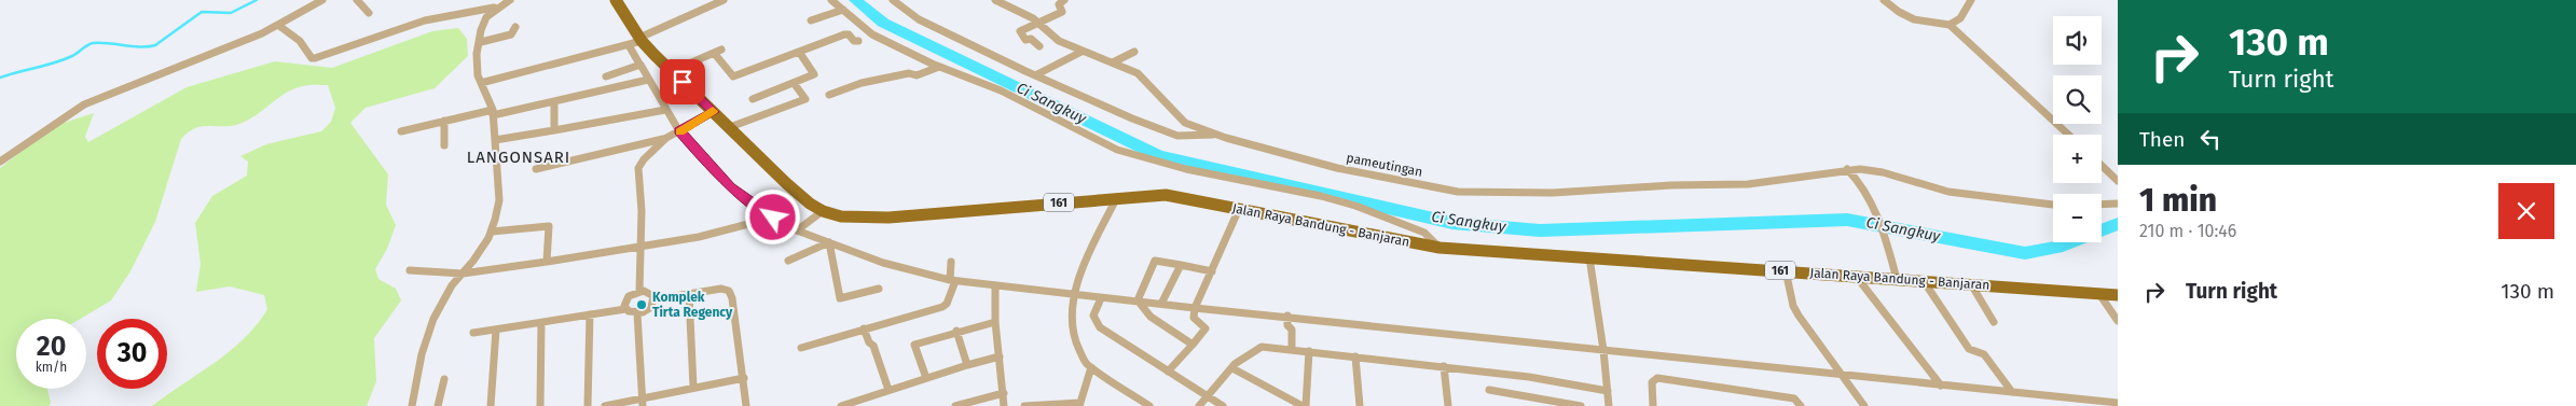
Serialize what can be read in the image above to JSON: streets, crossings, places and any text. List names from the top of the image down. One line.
{"streets":{"main road":["161","Jalan Raya Bandung - Banjaran"],"street":["pameutingan"]},"districts":["LANGONSARI"],"water":["Ci Sangkuy"],"places":["Komplek Tirta Regency"],"page":{"turn":["130 m","Turn right"],"map_buttons":["+","−"],"then":"Then","heading":["1 min","210 m · 10:46"],"list":[{"name":"Turn right","value":"130 m"}],"speed":"20 km/h","limit":"30"}}
